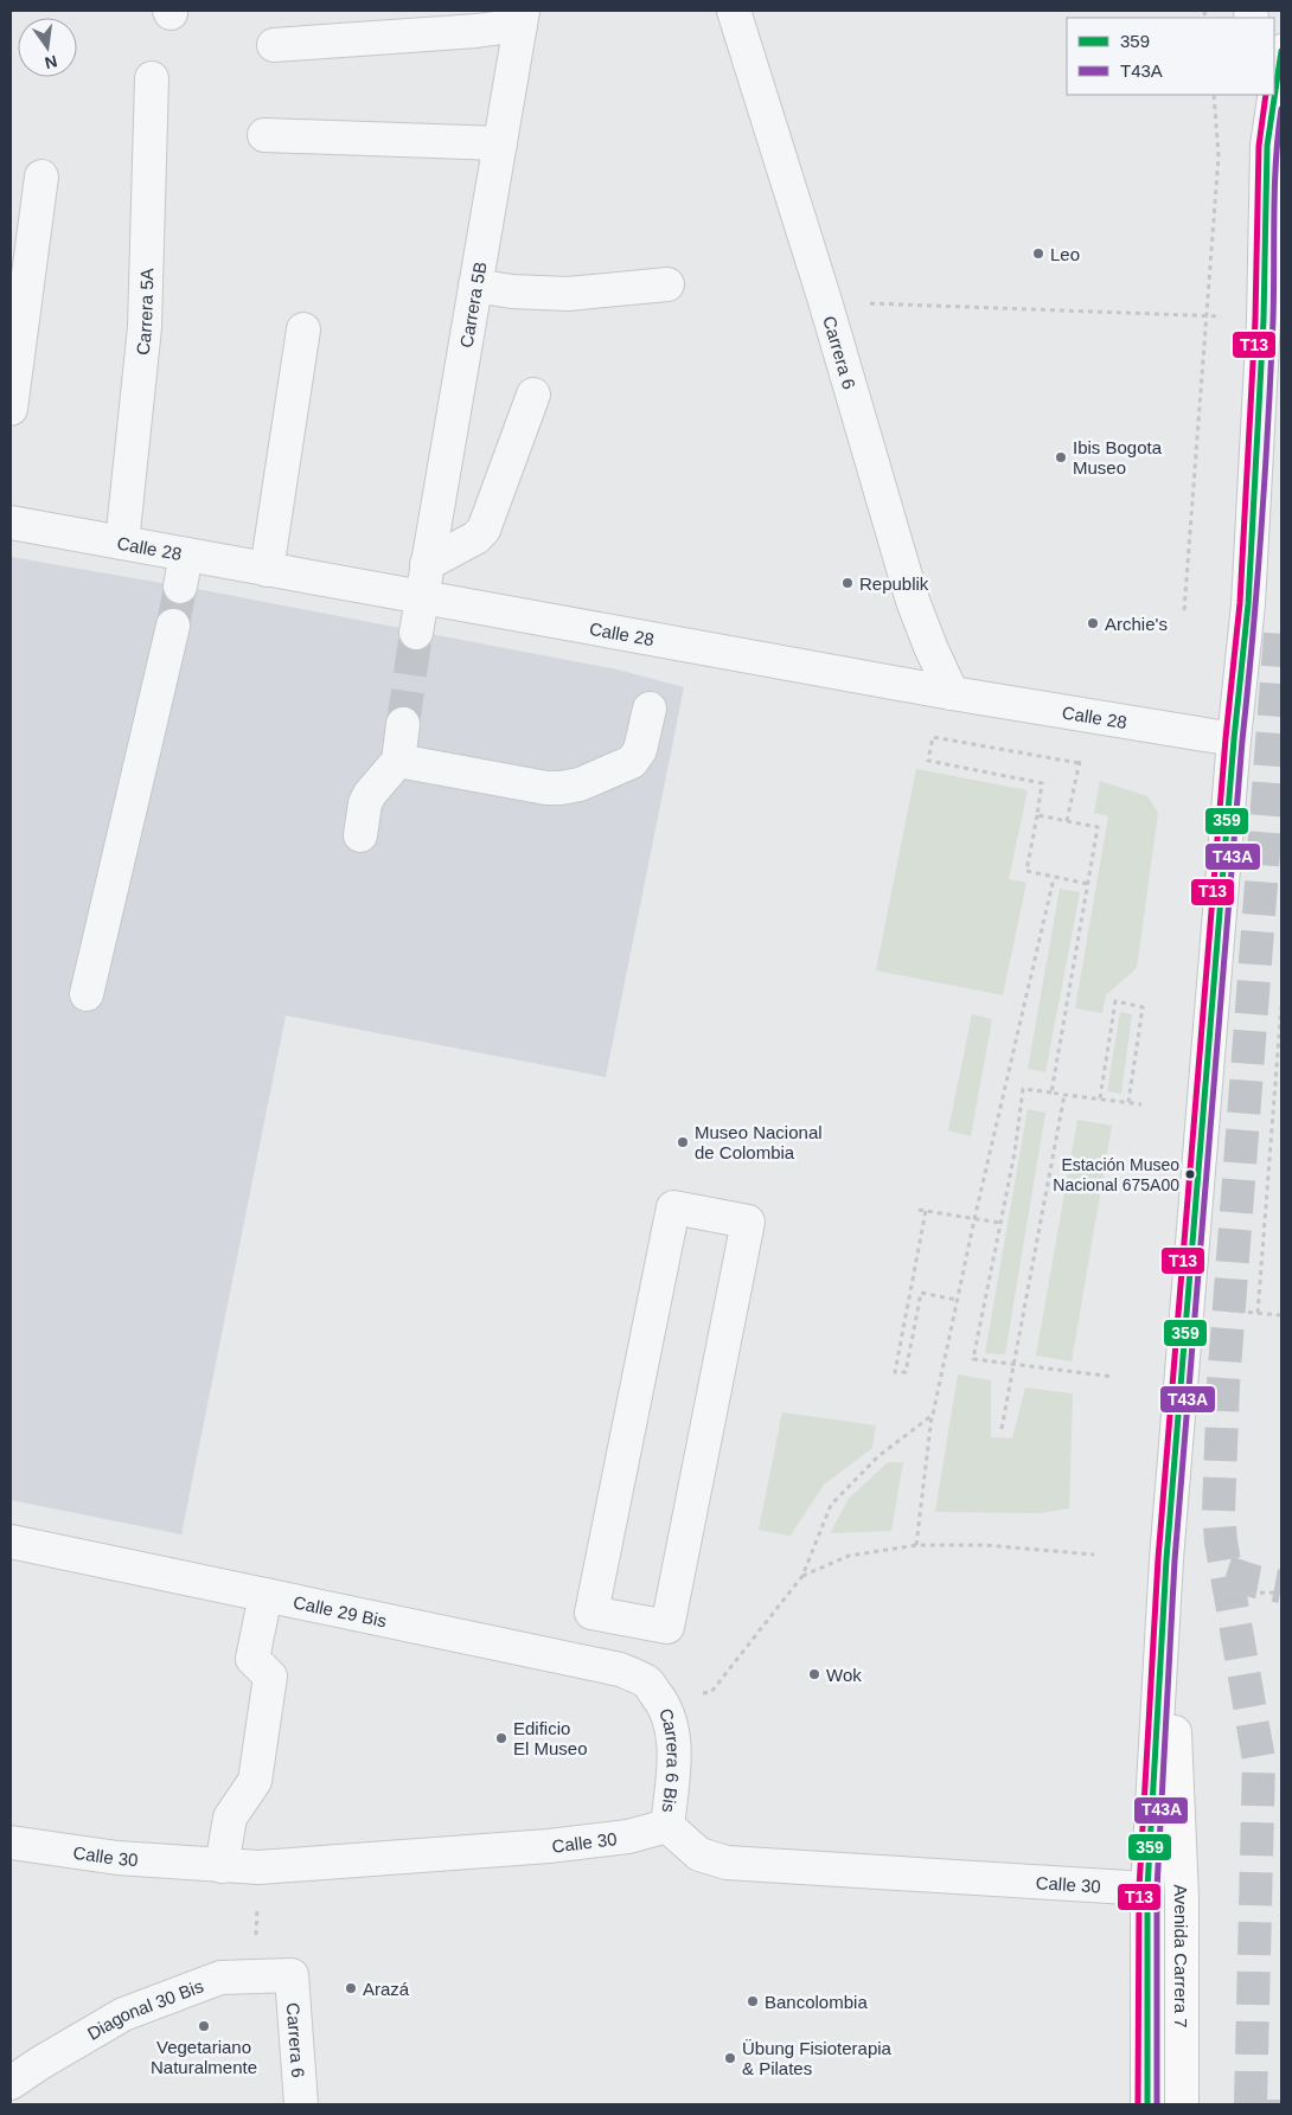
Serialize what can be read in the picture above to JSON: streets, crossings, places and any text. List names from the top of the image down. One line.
{"streets":{"main road":["Avenida Carrera 7"],"street":["Carrera 5B","Carrera 5A","Carrera 6","Calle 28","Calle 29 Bis","Carrera 6 Bis","Calle 30","Diagonal 30 Bis"]},"crossings":[["Carrera 5B","Calle 28"],["Carrera 5A","Calle 28"],["Carrera 6","Calle 28"],["Carrera 6","Diagonal 30 Bis"],["Calle 28","Avenida Carrera 7"],["Calle 29 Bis","Carrera 6 Bis"],["Carrera 6 Bis","Calle 30"],["Calle 30","Avenida Carrera 7"]],"places":["Leo","Ibis Bogota Museo","Republik","Archie's","Museo Nacional de Colombia","Estación Museo Nacional 675A00","Wok","Edificio El Museo","Arazá","Bancolombia","Vegetariano Naturalmente","Übung Fisioterapia & Pilates"],"lines":["transit line 359","transit line T13","transit line T43A"],"legend":["359","T43A"],"north":"bottom"}
